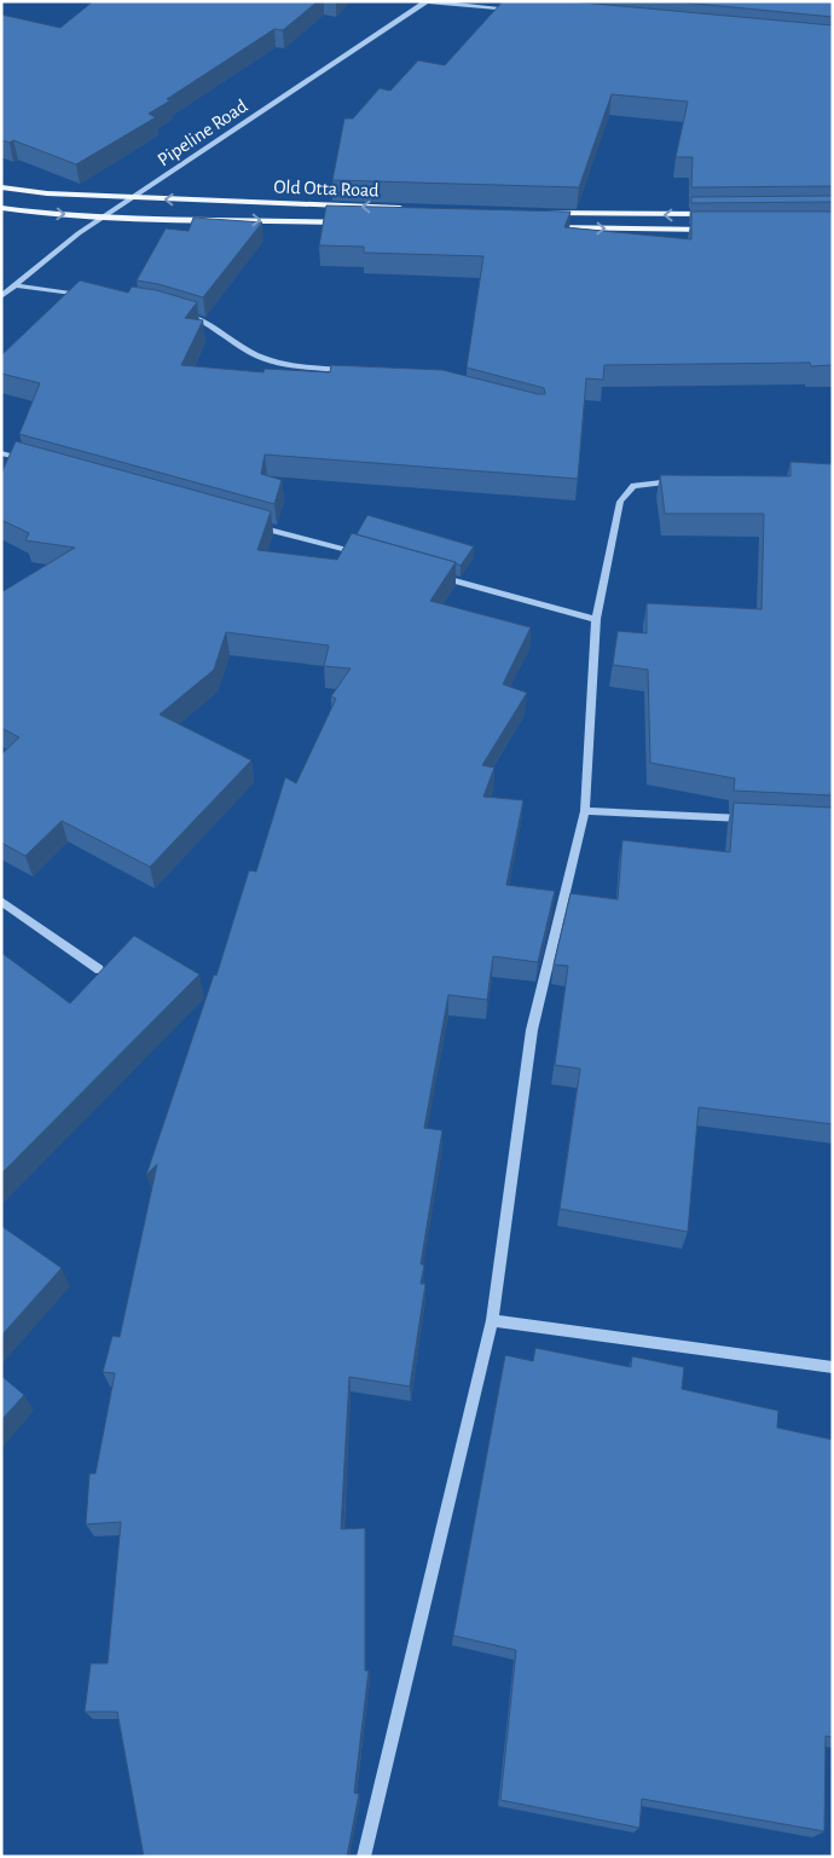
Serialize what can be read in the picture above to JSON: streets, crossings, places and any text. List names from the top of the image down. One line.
{"streets":{"main road":["Old Otta Road"],"street":["Pipeline Road"]},"crossings":[["Pipeline Road","Old Otta Road"]]}
